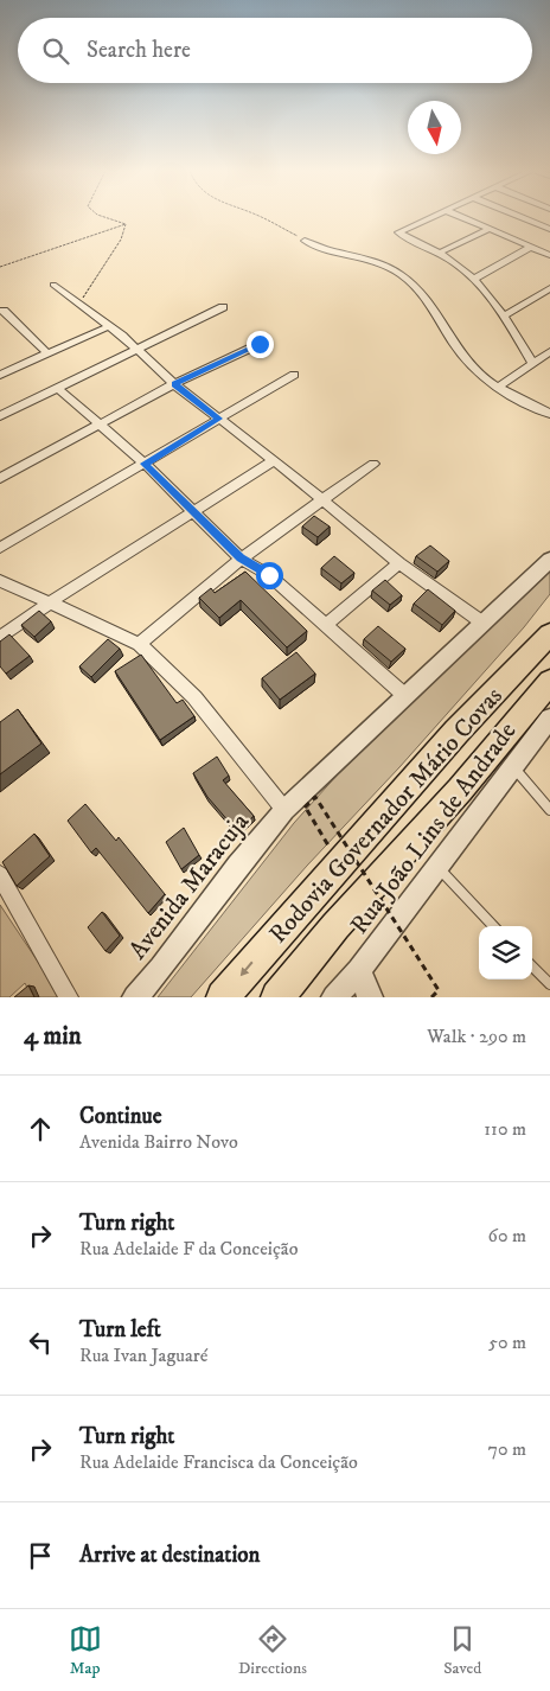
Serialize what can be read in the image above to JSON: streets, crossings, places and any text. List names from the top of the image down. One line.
{"streets":{"highway":["Rodovia Governador Mário Covas"],"street":["Rua João Lins de Andrade","Avenida Maracuja"]},"north":"bottom","page":{"search":"Search here","heading":["4 min","Walk · 290 m"],"list":[["Continue","Avenida Bairro Novo","110 m"],["Turn right","Rua Adelaide F da Conceição","60 m"],["Turn left","Rua Ivan Jaguaré","50 m"],["Turn right","Rua Adelaide Francisca da Conceição","70 m"],"Arrive at destination"],"nav":["Map","Directions","Saved"]}}
